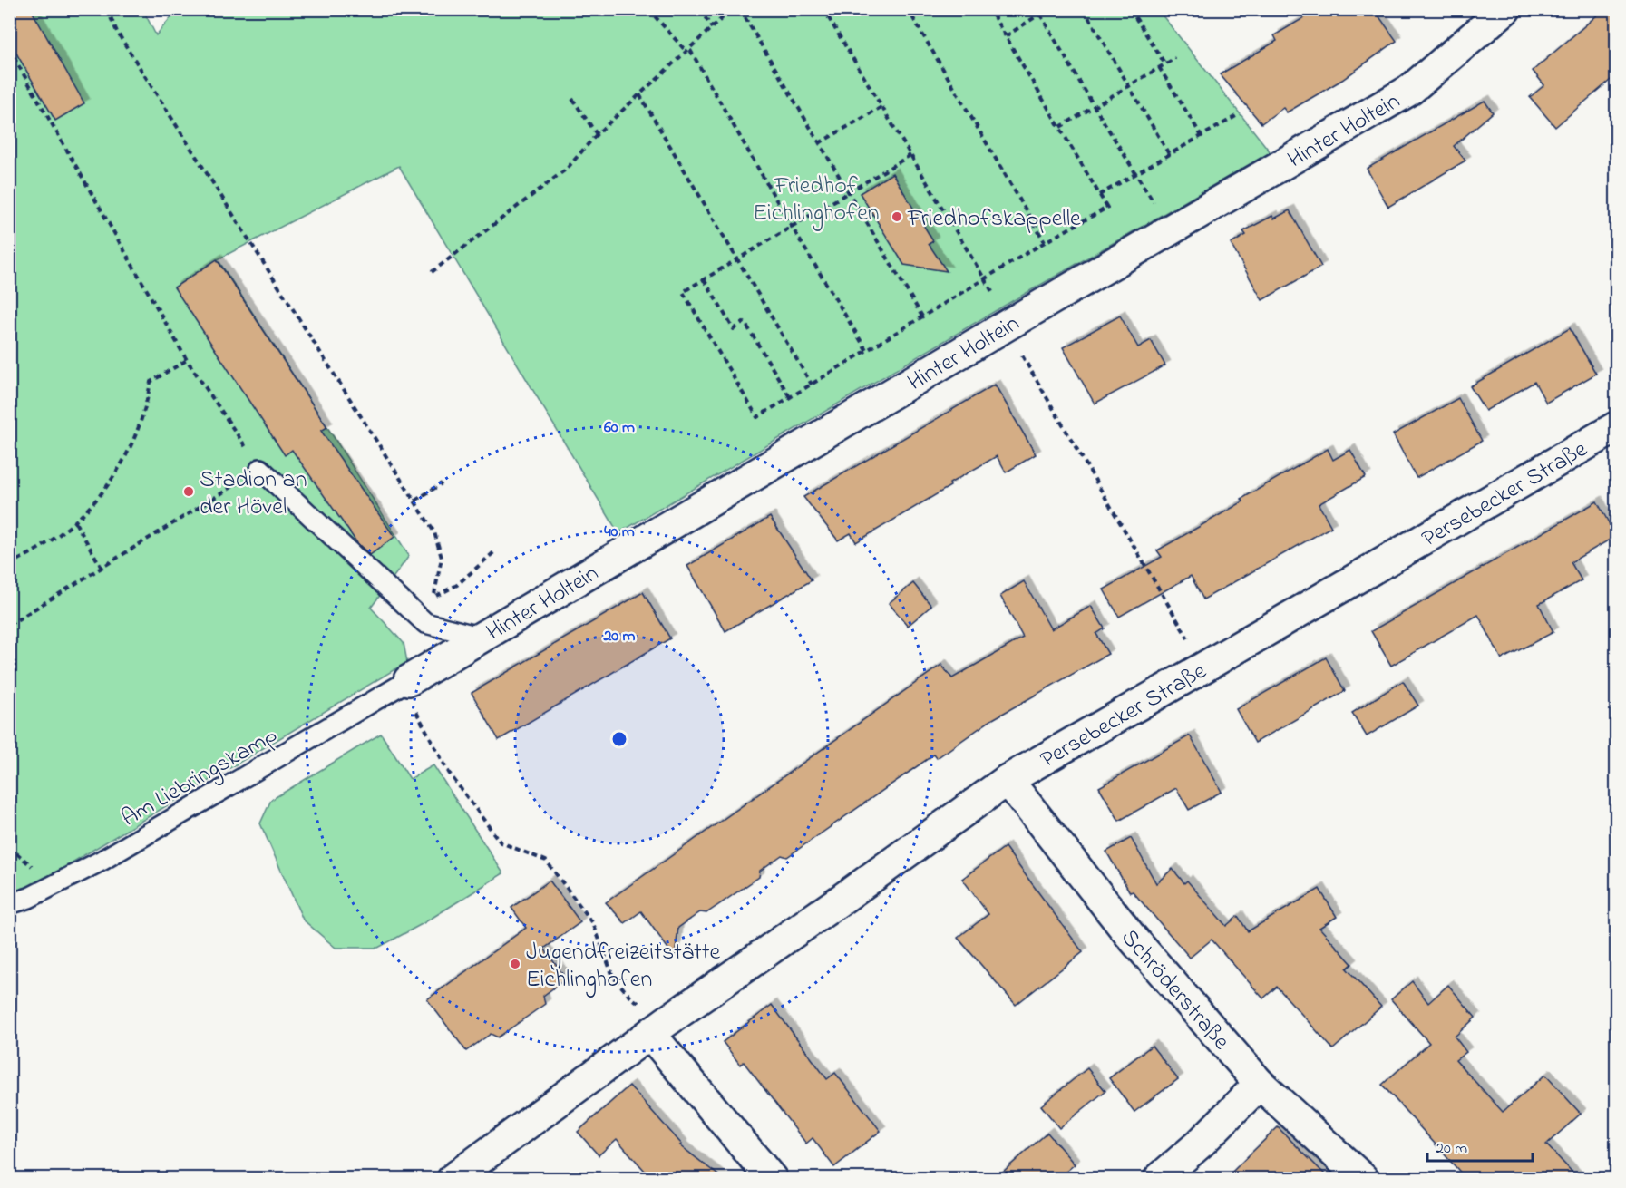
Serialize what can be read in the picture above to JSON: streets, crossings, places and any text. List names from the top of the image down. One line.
{"streets":{"street":["Hinter Holtein","Persebecker Straße","Schröderstraße"],"lane":["Am Liebringskamp"]},"crossings":[["Hinter Holtein","Am Liebringskamp"],["Persebecker Straße","Schröderstraße"]],"parks":["Friedhof Eichlinghofen"],"places":["Friedhofskappelle","Stadion an der Hövel","Jugendfreizeitstätte Eichlinghofen"],"scale_bar":"20 m","rings":["60 m","40 m","20 m"]}
